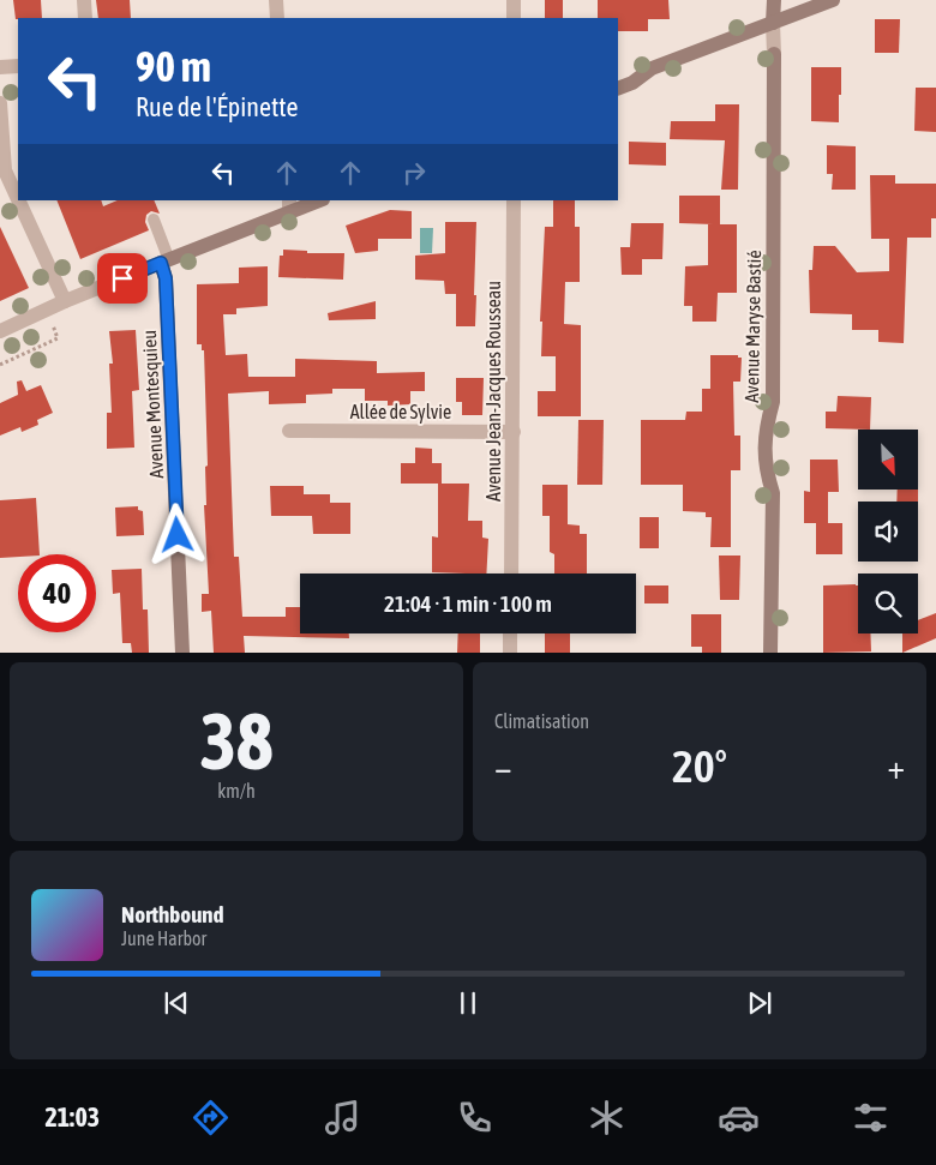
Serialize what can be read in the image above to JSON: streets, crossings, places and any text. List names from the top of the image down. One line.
{"streets":{"street":["Avenue Maryse Bastié","Avenue Jean-Jacques Rousseau","Avenue Montesquieu","Allée de Sylvie"]},"crossings":[["Avenue Jean-Jacques Rousseau","Allée de Sylvie"]],"north":"bottom right","page":{"turn":["90 m","Rue de l'Épinette"],"limit":"40","trip":"21:04 · 1 min · 100 m","tile":[["38","km/h"],"Climatisation"],"heat":["−","20°","+"],"song":["Northbound","June Harbor"],"tabs":"21:03"}}
